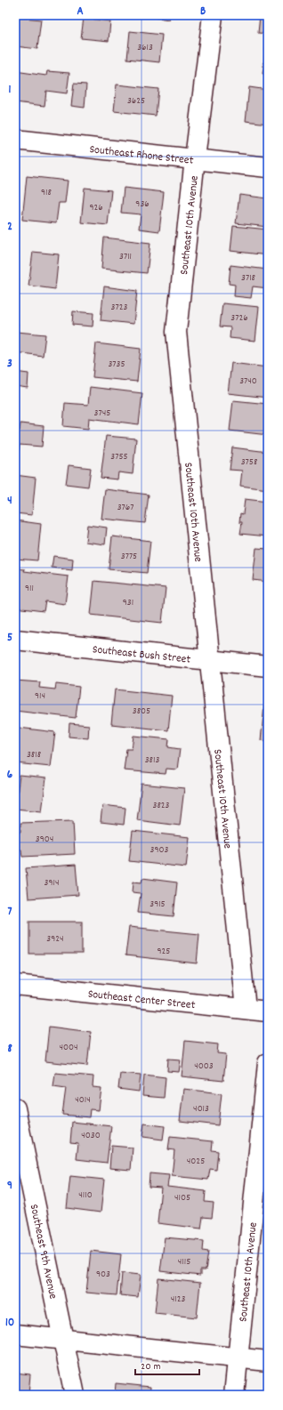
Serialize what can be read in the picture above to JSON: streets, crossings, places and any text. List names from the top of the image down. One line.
{"streets":{"street":["Southeast Rhone Street","Southeast 10th Avenue","Southeast Bush Street","Southeast Center Street","Southeast 9th Avenue"]},"crossings":[["Southeast Rhone Street","Southeast 10th Avenue"],["Southeast 10th Avenue","Southeast Bush Street"],["Southeast 10th Avenue","Southeast Center Street"]],"house_numbers":["3613","3625","918","936","926","3711","3718","3723","3726","3735","3740","3745","3755","3758","3767","3775","911","931","914","3805","3818","3813","3823","3904","3903","3914","3915","3924","925","4004","4003","4014","4013","4030","4025","4110","4105","4115","903","4123"],"scale_bar":"20 m","grid":{"columns":["A","B"],"rows":["1","2","3","4","5","6","7","8","9","10"]}}
